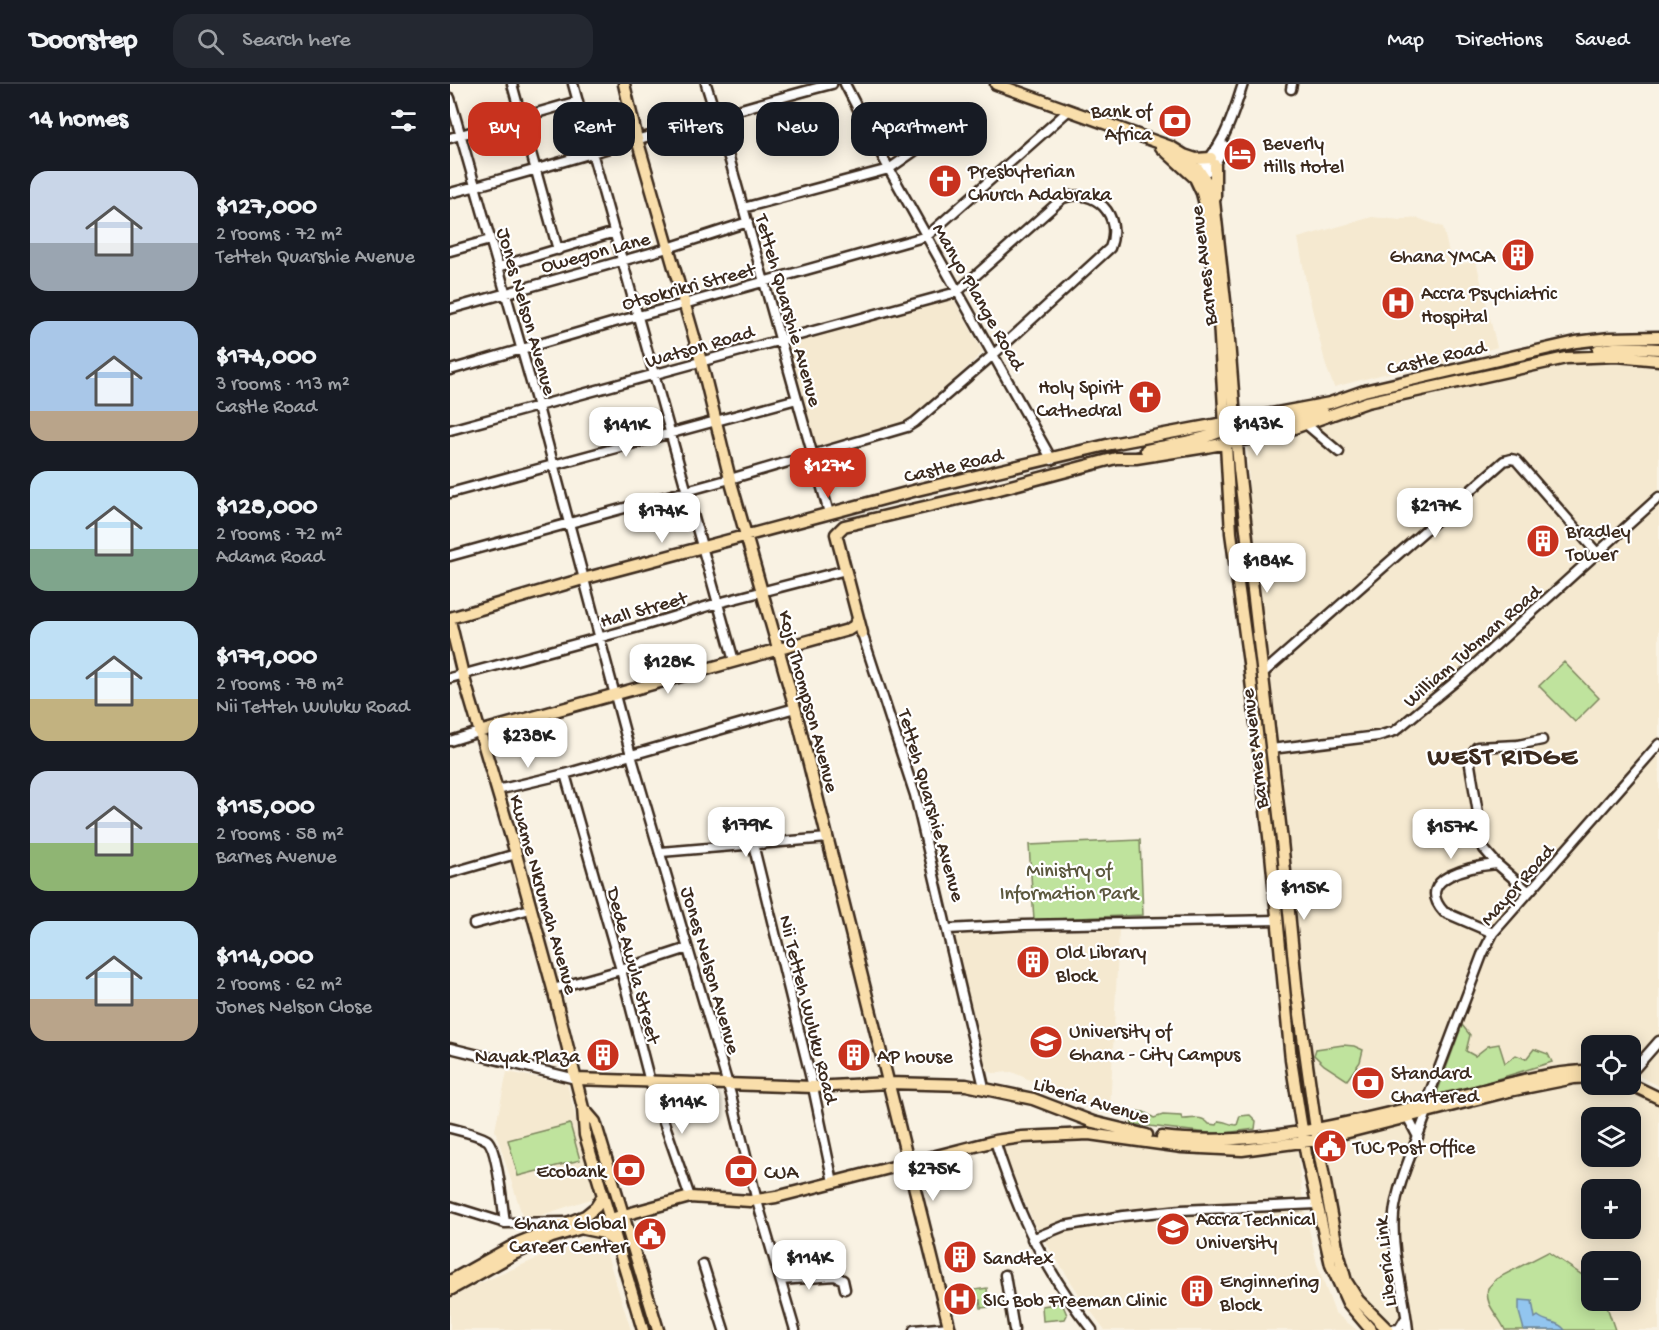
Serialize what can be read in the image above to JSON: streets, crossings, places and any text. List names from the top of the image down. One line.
{"streets":{"main road":["Barnes Avenue","Tetteh Quarshie Avenue","Castle Road","Kojo Thompson Avenue","Kwame Nkrumah Avenue","Liberia Avenue"],"street":["Owegon Lane","Otsokrikri Street","Manyo Plange Road","Jones Nelson Avenue","Watson Road","Hall Street","William Tubman Road","Mayor Road","Dede Awula Street","Nii Tetteh Wuluku Road","Liberia Link"]},"crossings":[["Owegon Lane","Tetteh Quarshie Avenue"],["Owegon Lane","Jones Nelson Avenue"],["Owegon Lane","Kojo Thompson Avenue"],["Barnes Avenue","Castle Road"],["Barnes Avenue","William Tubman Road"],["Barnes Avenue","Liberia Avenue"],["Barnes Avenue","Liberia Link"],["Otsokrikri Street","Manyo Plange Road"],["Otsokrikri Street","Tetteh Quarshie Avenue"],["Otsokrikri Street","Jones Nelson Avenue"],["Otsokrikri Street","Kojo Thompson Avenue"],["Manyo Plange Road","Watson Road"],["Manyo Plange Road","Castle Road"],["Tetteh Quarshie Avenue","Watson Road"],["Tetteh Quarshie Avenue","Castle Road"],["Tetteh Quarshie Avenue","Hall Street"],["Tetteh Quarshie Avenue","Liberia Avenue"],["Jones Nelson Avenue","Watson Road"],["Jones Nelson Avenue","Castle Road"],["Jones Nelson Avenue","Hall Street"],["Jones Nelson Avenue","Liberia Avenue"],["Watson Road","Kojo Thompson Avenue"],["Castle Road","Kojo Thompson Avenue"],["Castle Road","Kwame Nkrumah Avenue"],["Hall Street","Kojo Thompson Avenue"],["Hall Street","Kwame Nkrumah Avenue"],["Kojo Thompson Avenue","Liberia Avenue"],["Mayor Road","Liberia Avenue"],["Mayor Road","Liberia Link"],["Kwame Nkrumah Avenue","Liberia Avenue"],["Dede Awula Street","Liberia Avenue"],["Nii Tetteh Wuluku Road","Liberia Avenue"],["Liberia Avenue","Liberia Link"]],"districts":["WEST RIDGE"],"parks":["Ministry of Information Park"],"places":{"bank":["Bank of Africa","Standard Chartered","Ecobank","CUA"],"hotel":["Beverly Hills Hotel"],"church":["Presbyterian Church Adabraka","Holy Spirit Cathedral"],"building":["Ghana YMCA","Bradley Tower","Old Library Block","Nayak Plaza","AP house","Sandtex","Enginnering Block"],"hospital":["Accra Psychiatric Hospital","SIC Bob Freeman Clinic"],"school or university":["University of Ghana - City Campus","Accra Technical University"],"public building":["TUC Post Office","Ghana Global Career Center"]},"page":{"header":"Doorstep","search":"Search here","nav":["Map","Directions","Saved"],"heading":"14 homes","chip":["Buy","Rent","Filters","New","Apartment"],"list":[{"name":"$127,000","note":"2 rooms · 72 m² · Tetteh Quarshie Avenue"},{"name":"$174,000","note":"3 rooms · 113 m² · Castle Road"},{"name":"$128,000","note":"2 rooms · 72 m² · Adama Road"},{"name":"$179,000","note":"2 rooms · 78 m² · Nii Tetteh Wuluku Road"},{"name":"$115,000","note":"2 rooms · 58 m² · Barnes Avenue"},{"name":"$114,000","note":"2 rooms · 62 m² · Jones Nelson Close"}],"price":["$143K","$141K","$127K","$217K","$174K","$184K","$128K","$238K","$179K","$157K","$115K","$114K","$275K","$114K"],"map_buttons":["+","−"]}}
